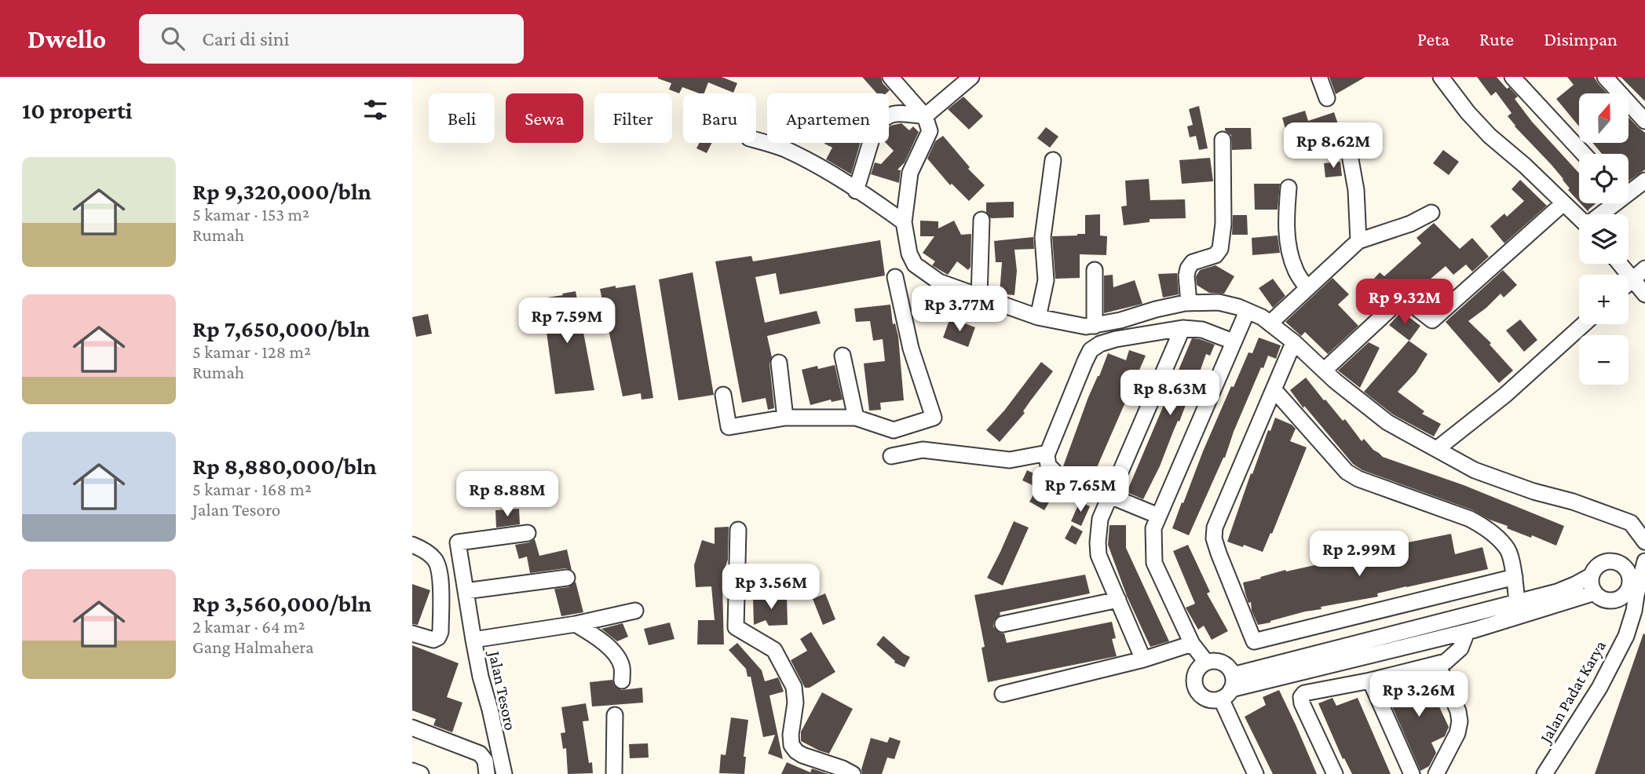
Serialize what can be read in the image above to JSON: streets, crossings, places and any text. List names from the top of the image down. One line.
{"streets":{"street":["Jalan Tesoro","Jalan Padat Karya"]},"north":"top","page":{"header":"Dwello","search":"Cari di sini","nav":["Peta","Rute","Disimpan"],"heading":"10 properti","map_buttons":["+","−"],"chip":["Beli","Sewa","Filter","Baru","Apartemen"],"price":["Rp 8.62M","Rp 9.32M","Rp 3.77M","Rp 7.59M","Rp 8.63M","Rp 7.65M","Rp 8.88M","Rp 2.99M","Rp 3.56M","Rp 3.26M"],"list":[{"name":"Rp 9,320,000/bln","note":"5 kamar · 153 m² · Rumah"},{"name":"Rp 7,650,000/bln","note":"5 kamar · 128 m² · Rumah"},{"name":"Rp 8,880,000/bln","note":"5 kamar · 168 m² · Jalan Tesoro"},{"name":"Rp 3,560,000/bln","note":"2 kamar · 64 m² · Gang Halmahera"}]}}
